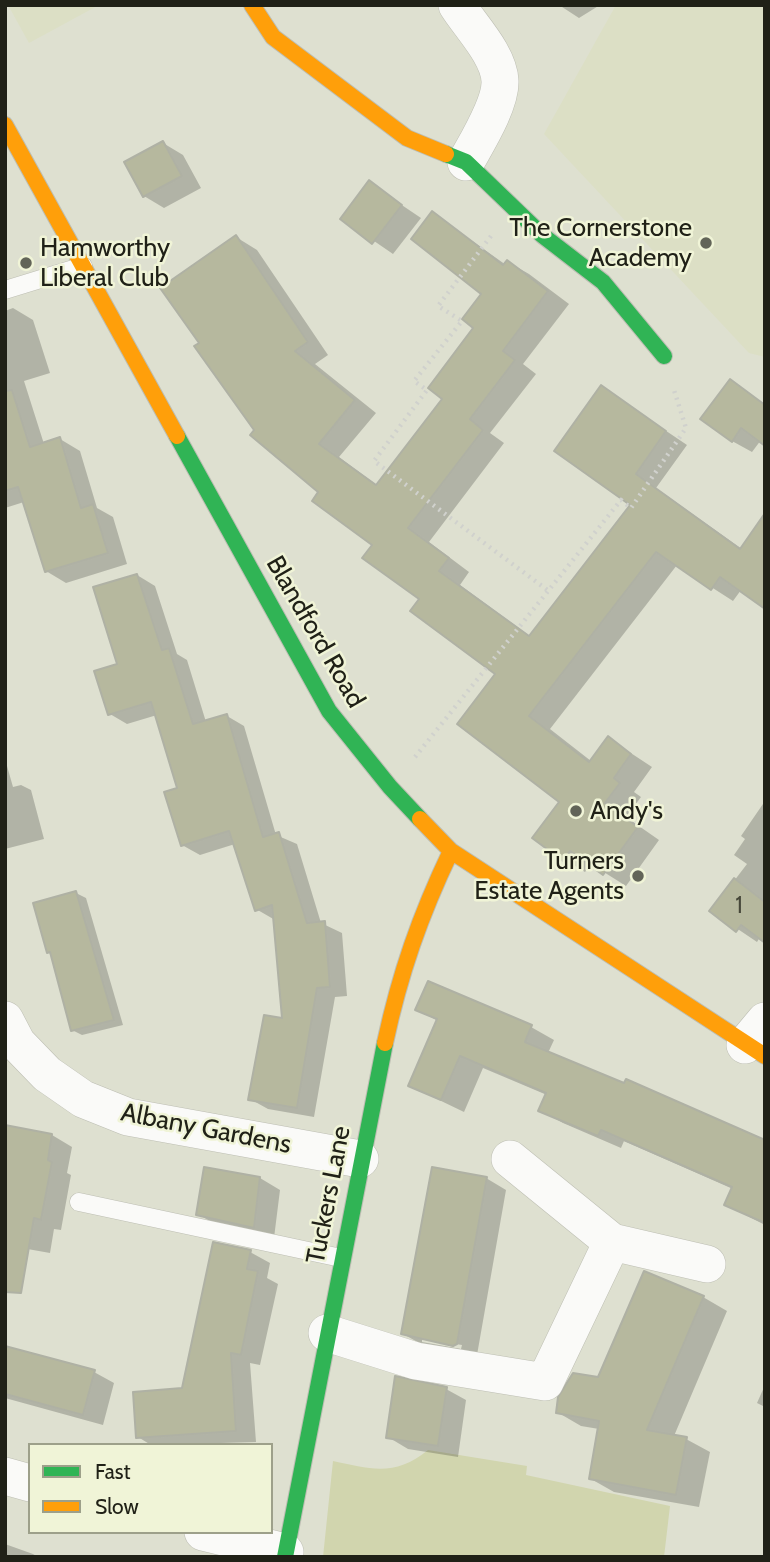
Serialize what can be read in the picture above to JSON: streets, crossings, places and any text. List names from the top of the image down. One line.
{"streets":{"street":["Blandford Road","Albany Gardens","Tuckers Lane"]},"crossings":[["Blandford Road","Tuckers Lane"],["Albany Gardens","Tuckers Lane"]],"places":["The Cornerstone Academy","Hamworthy Liberal Club","Andy's","Turners Estate Agents"],"house_numbers":["1"],"legend":["Fast","Slow"]}
